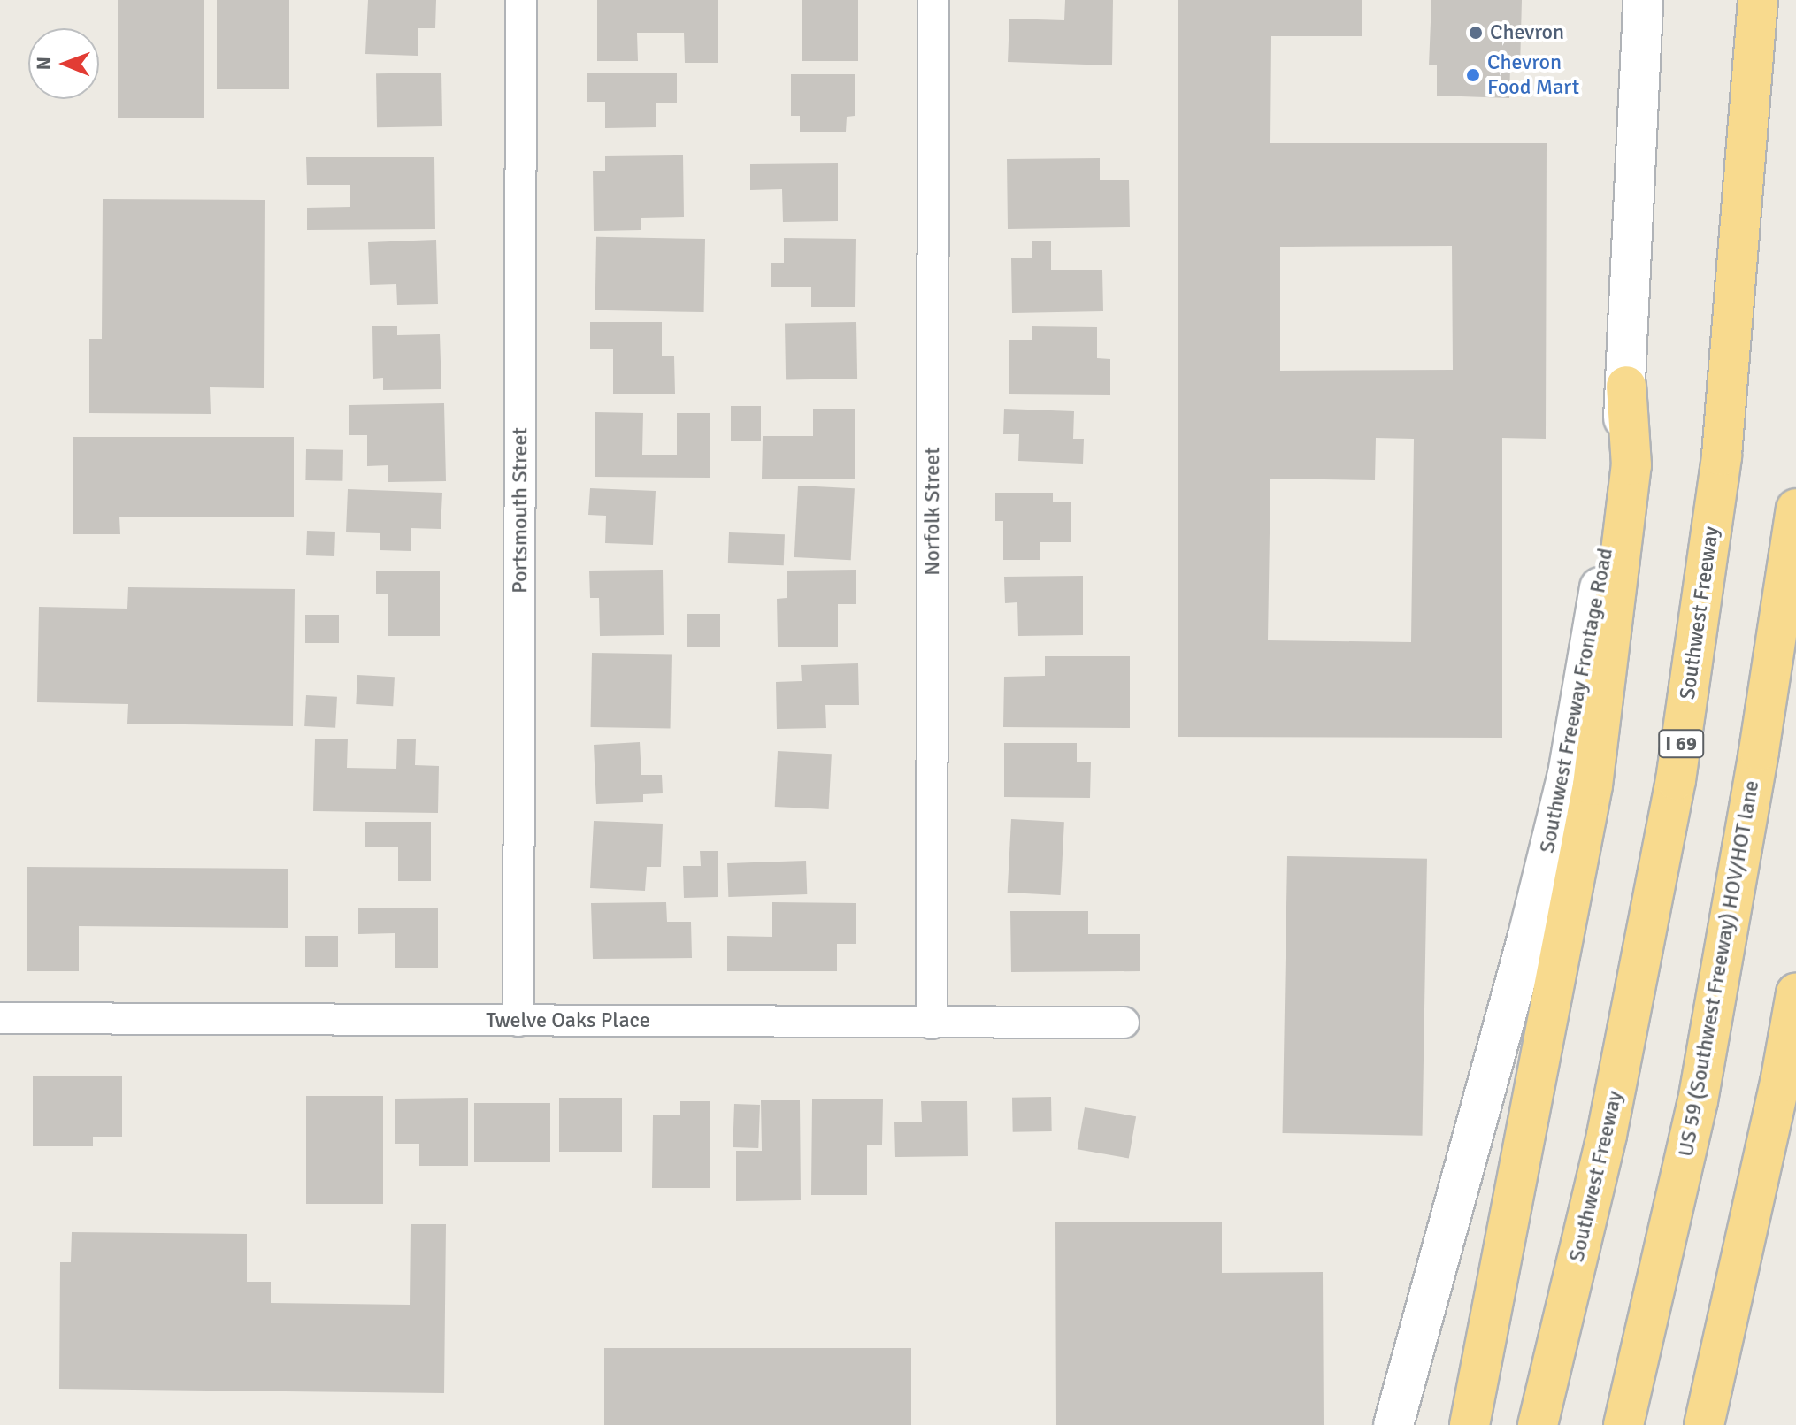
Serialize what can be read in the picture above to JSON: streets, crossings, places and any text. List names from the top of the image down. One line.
{"streets":{"highway":["Southwest Freeway","I 69","US 59 (Southwest Freeway) HOV/HOT lane"],"main road":["Southwest Freeway Frontage Road"],"street":["Portsmouth Street","Norfolk Street","Twelve Oaks Place"]},"crossings":[["Portsmouth Street","Twelve Oaks Place"],["Norfolk Street","Twelve Oaks Place"]],"places":["Chevron","Chevron Food Mart"],"north":"left"}
